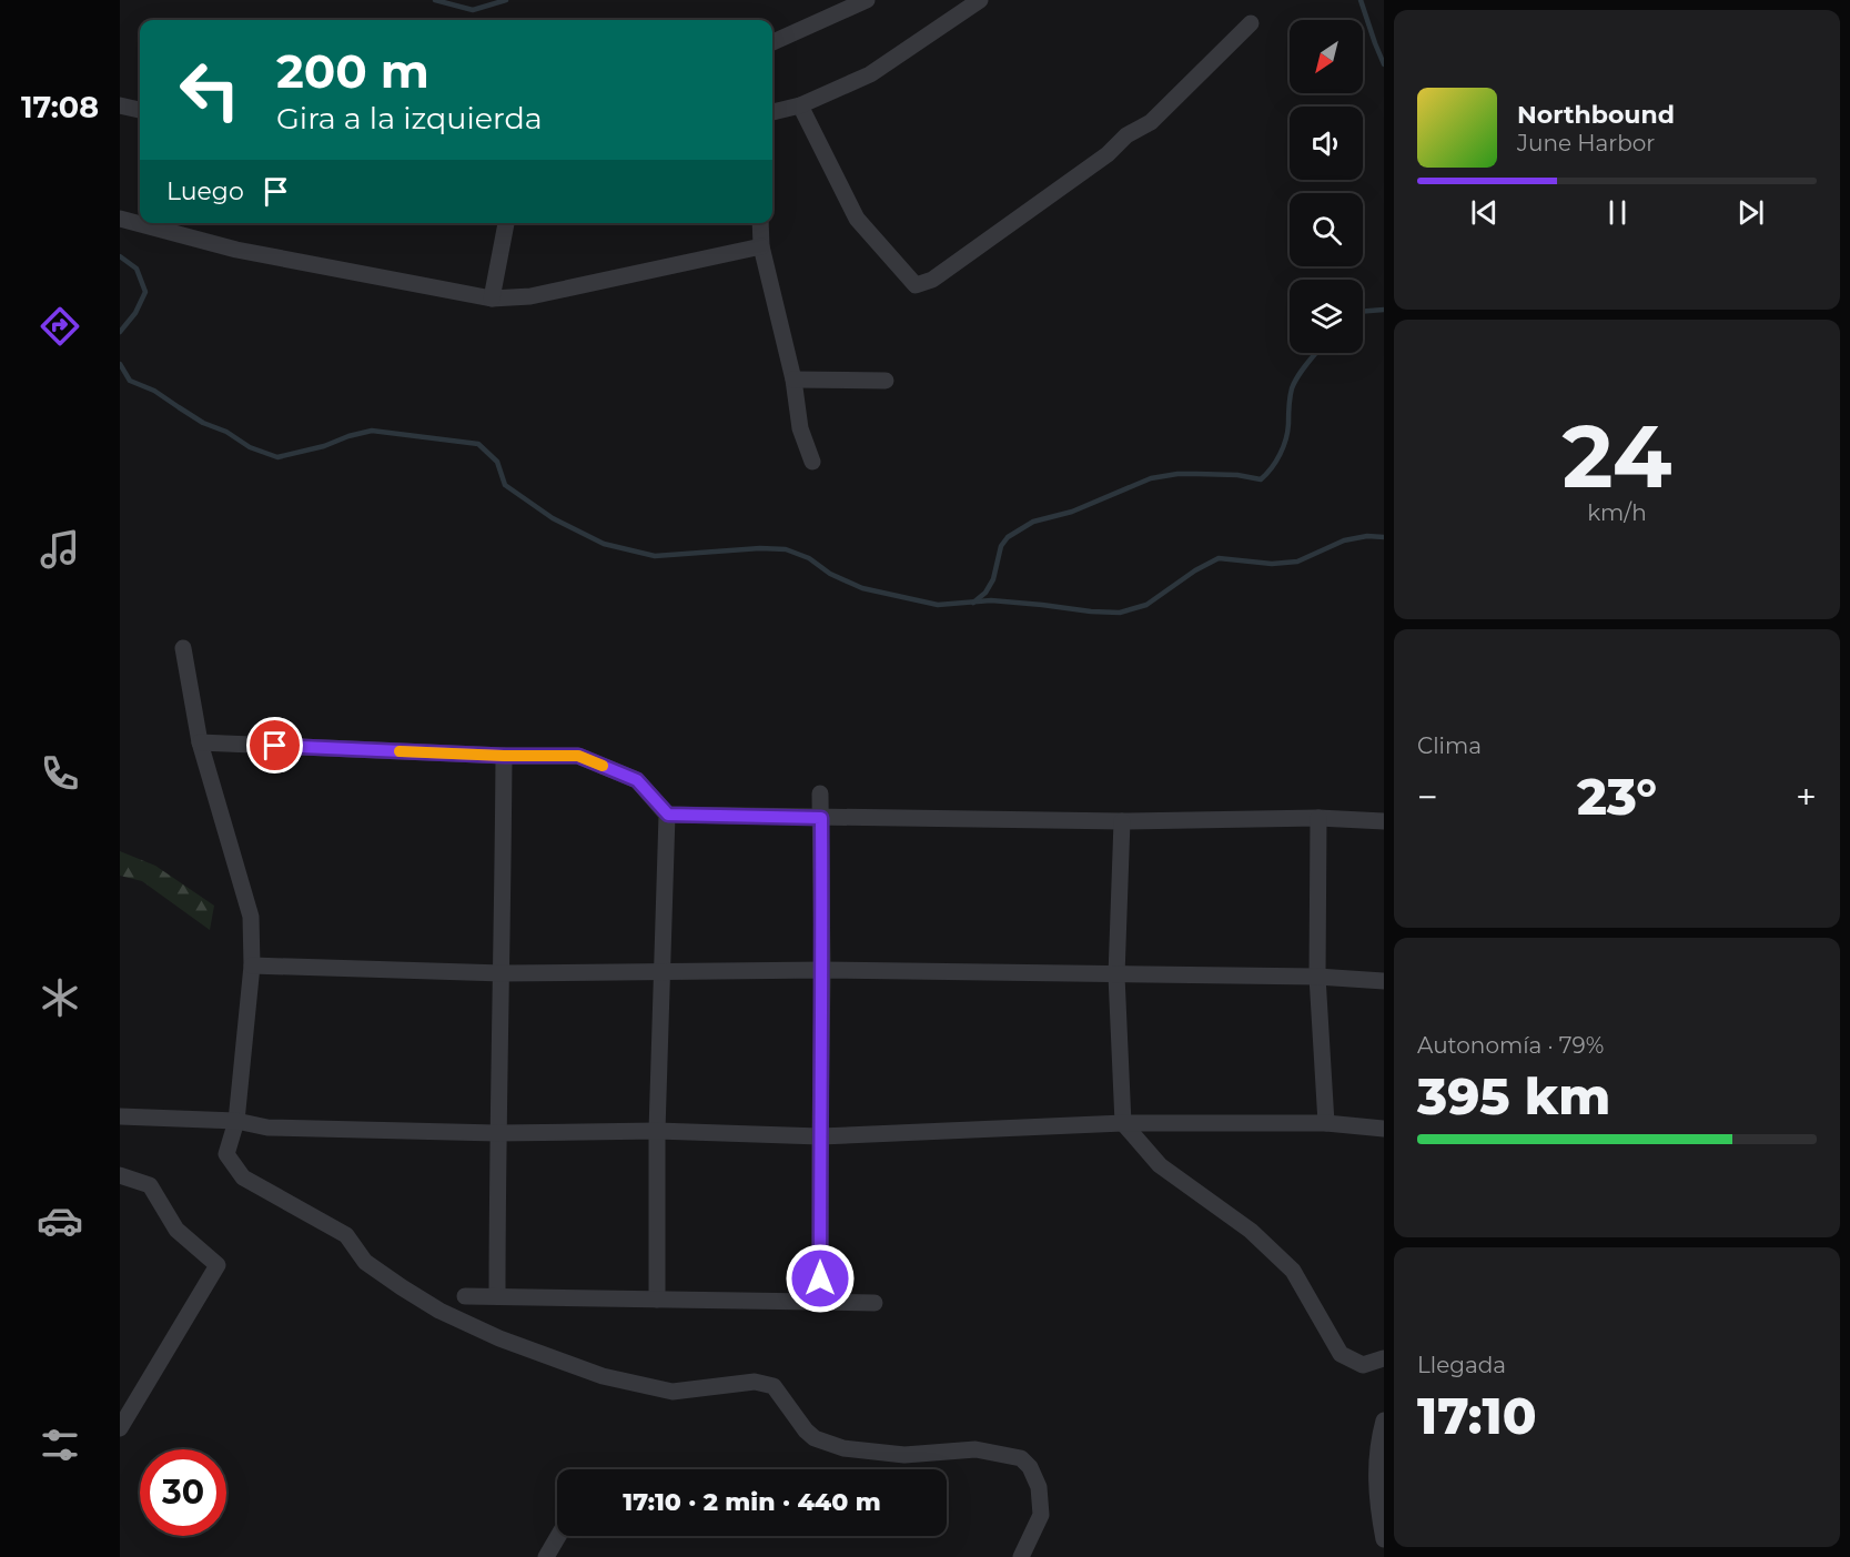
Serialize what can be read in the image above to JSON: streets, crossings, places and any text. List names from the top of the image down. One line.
{"north":"bottom left","page":{"tabs":"17:08","turn":["200 m","Gira a la izquierda"],"song":["Northbound","June Harbor"],"then":"Luego","tile":[["24","km/h"],"Clima",["Autonomía · 79%","395 km"],["Llegada","17:10"]],"heat":["−","23°","+"],"limit":"30","trip":"17:10 · 2 min · 440 m"}}
